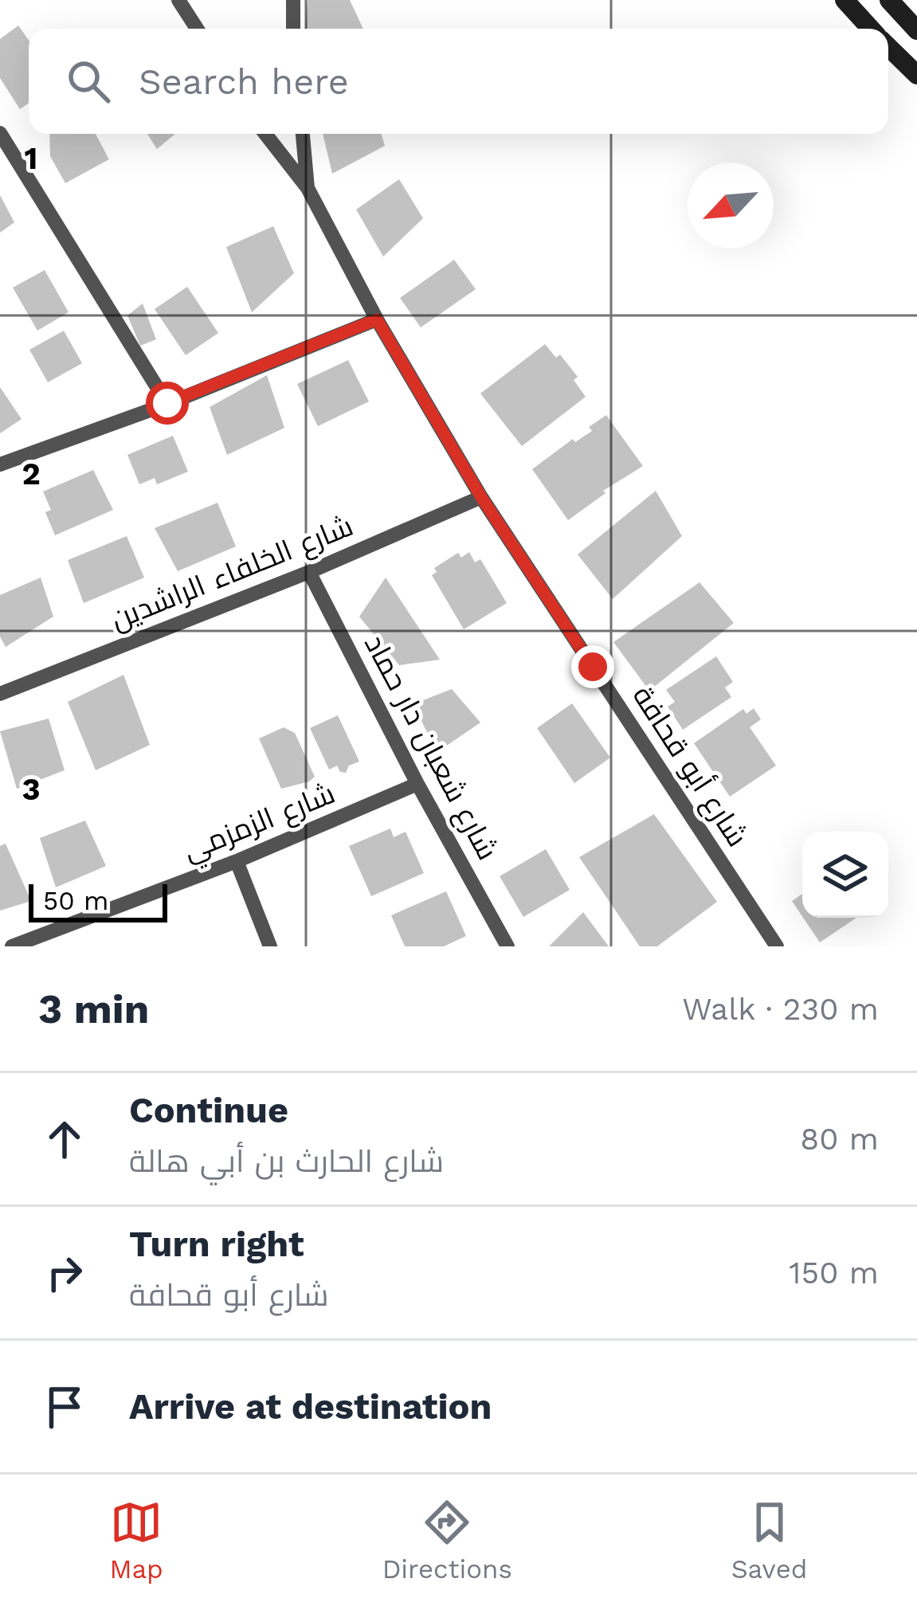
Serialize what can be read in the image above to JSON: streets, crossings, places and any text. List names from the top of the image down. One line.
{"streets":{"street":["شارع الخلفاء الراشدين","شارع شعبان دار حماد","شارع أبو قحافة","شارع الزمزمي"]},"crossings":[["شارع الخلفاء الراشدين","شارع شعبان دار حماد"],["شارع الخلفاء الراشدين","شارع أبو قحافة"],["شارع شعبان دار حماد","شارع الزمزمي"]],"scale_bar":"50 m","north":"bottom left","page":{"search":"Search here","scale":"50 m","heading":["3 min","Walk · 230 m"],"list":[["Continue","شارع الحارث بن أبي هالة","80 m"],["Turn right","شارع أبو قحافة","150 m"],"Arrive at destination"],"nav":["Map","Directions","Saved"]},"grid":{"rows":["1","2","3"]}}
